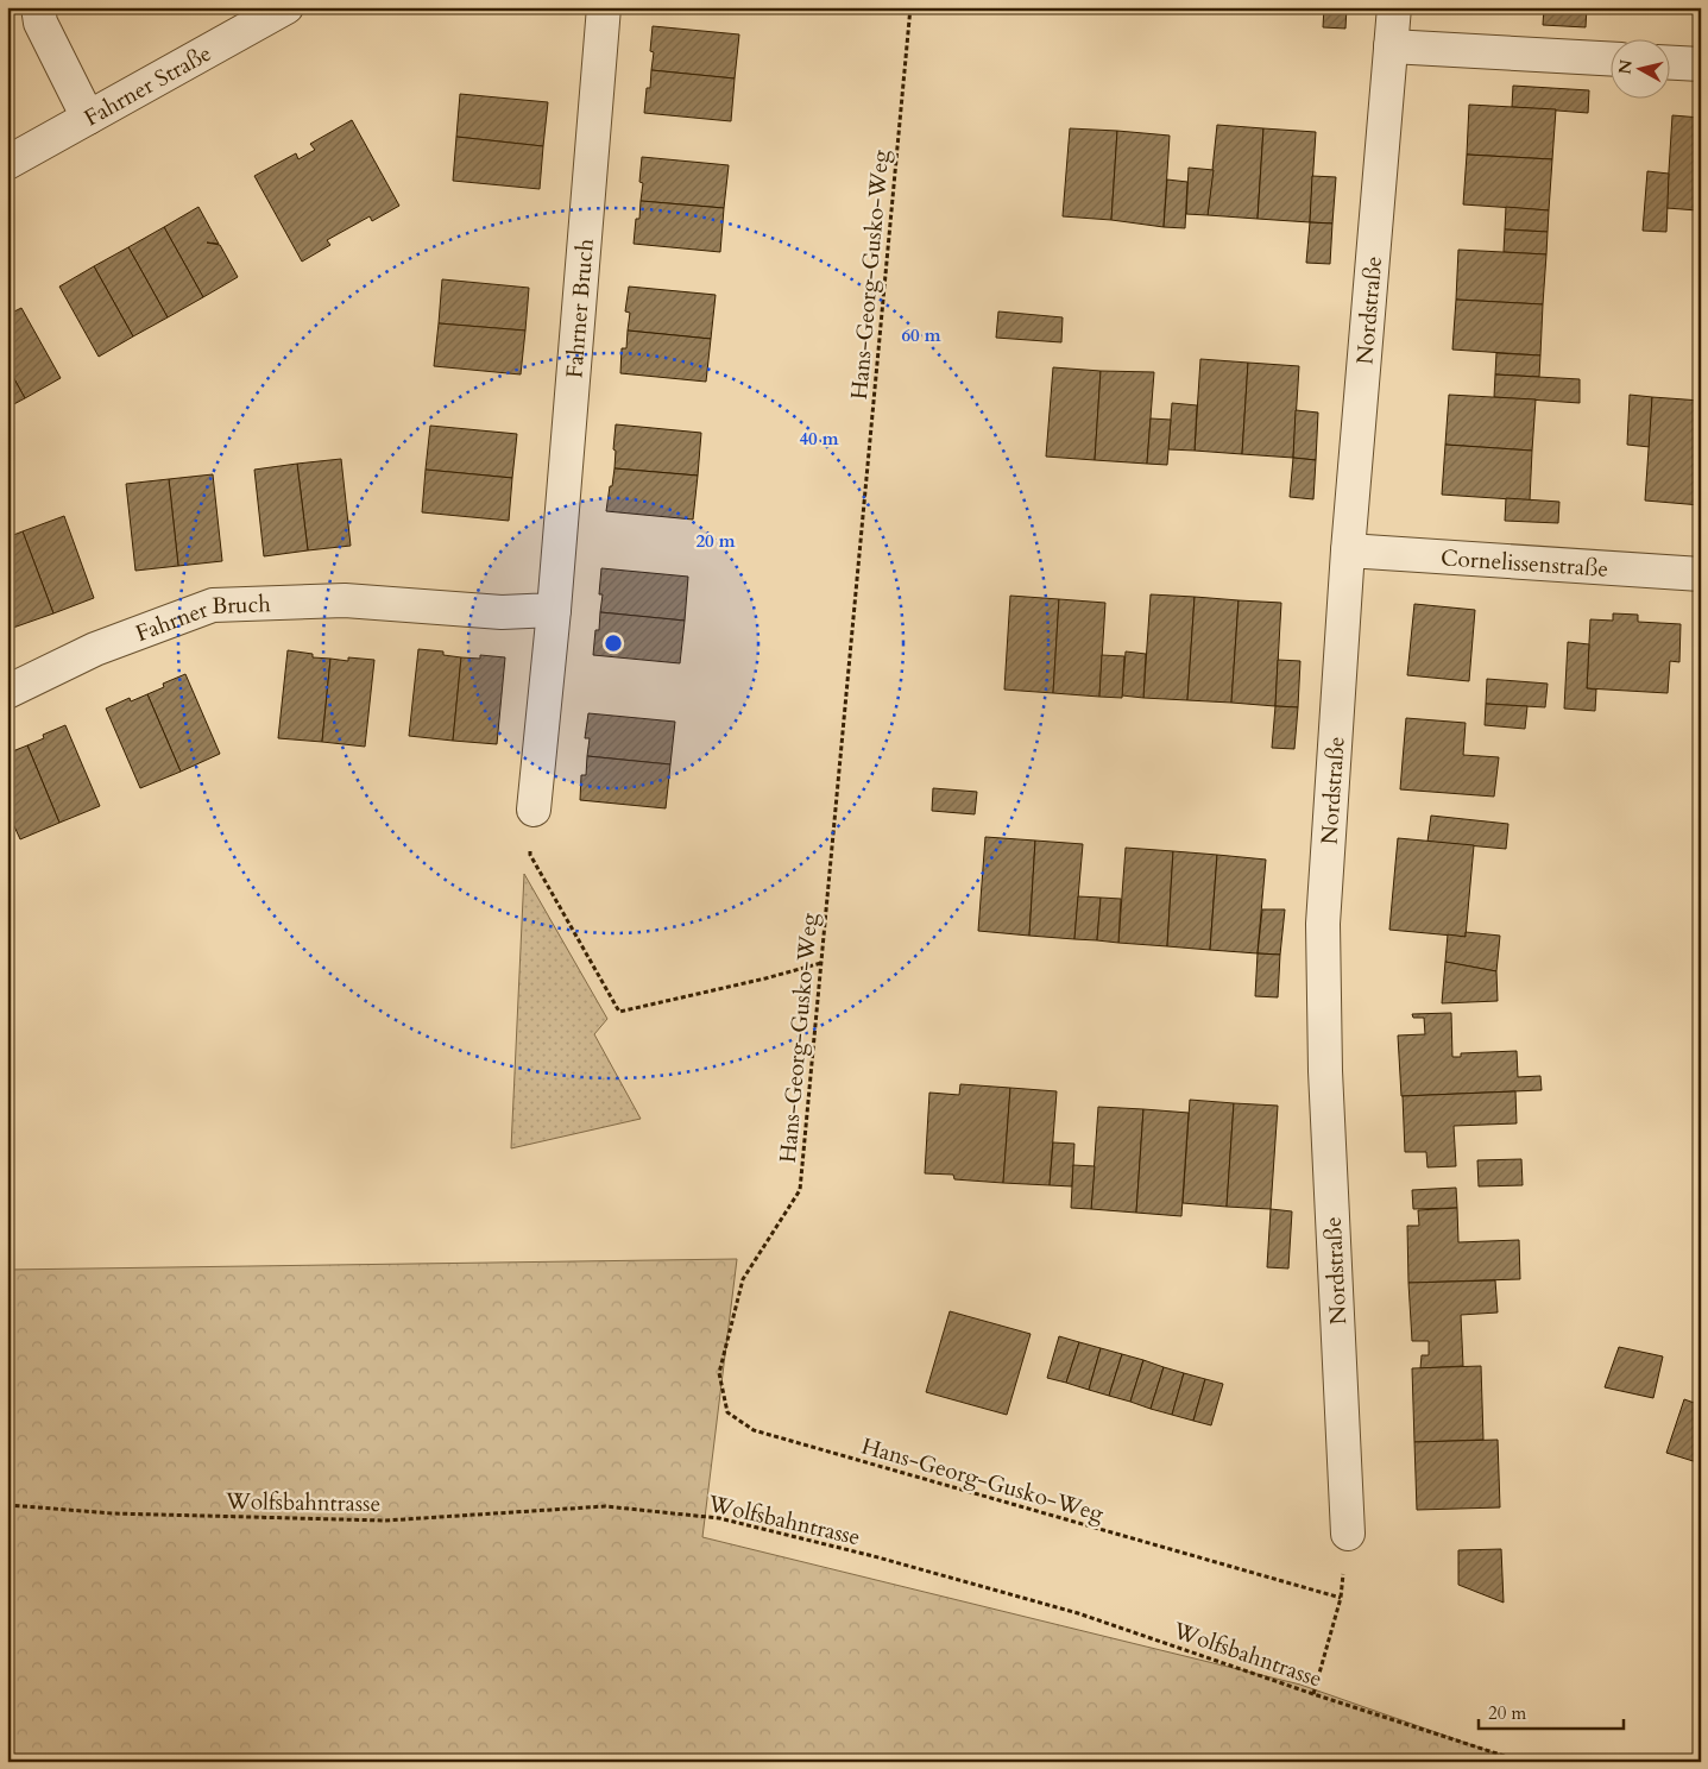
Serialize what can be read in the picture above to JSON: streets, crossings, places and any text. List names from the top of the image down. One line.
{"streets":{"street":["Fahrner Straße","Fahrner Bruch","Nordstraße","Cornelissenstraße"],"path":["Hans-Georg-Gusko-Weg","Wolfsbahntrasse"]},"crossings":[["Nordstraße","Cornelissenstraße"]],"scale_bar":"20 m","north":"left","rings":["60 m","40 m","20 m"]}
